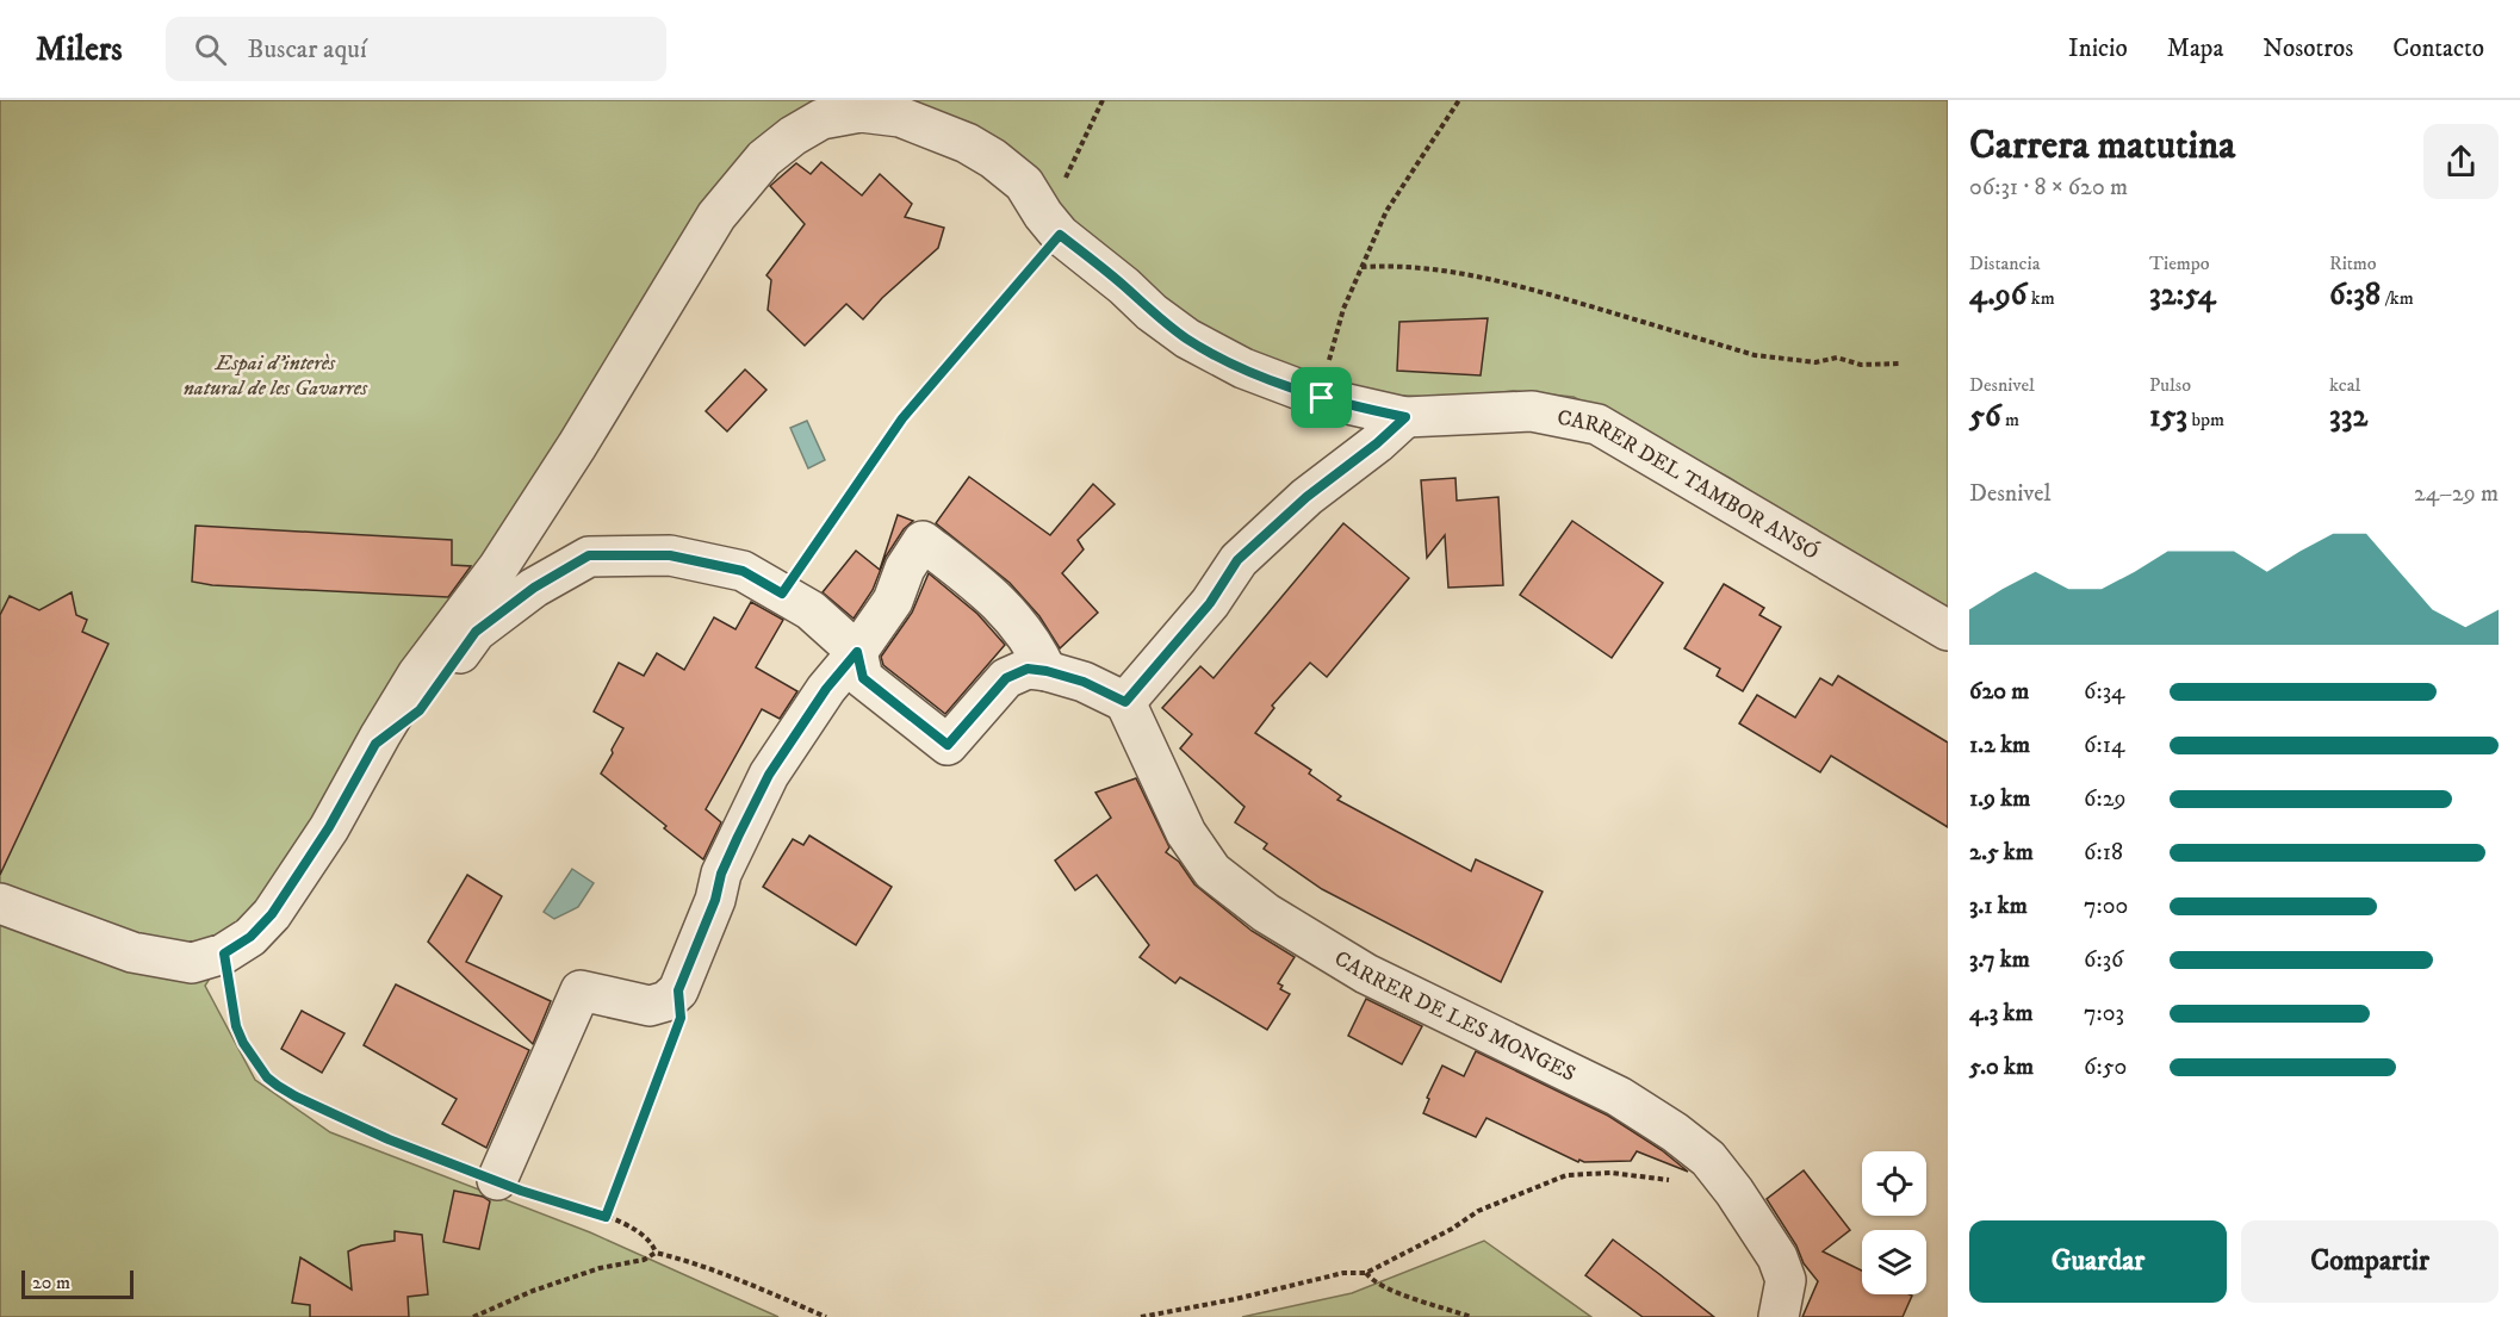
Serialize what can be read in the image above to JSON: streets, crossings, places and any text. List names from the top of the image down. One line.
{"streets":{"street":["CARRER DEL TAMBOR ANSÓ","CARRER DE LES MONGES"]},"parks":["Espai d'interès natural de les Gavarres"],"scale_bar":"20 m","page":{"header":"Milers","search":"Buscar aquí","nav":["Inicio","Mapa","Nosotros","Contacto"],"heading":["Carrera matutina","06:31 · 8 × 620 m"],"stats":[["Distancia","4.96 km"],["Tiempo","32:54"],["Ritmo","6:38 /km"],["Desnivel","56 m"],["Pulso","153 bpm"],["kcal","332"]],"chart":["Desnivel","24–29 m"],"list":[{"name":"620 m","note":"6:34"},{"name":"1.2 km","note":"6:14"},{"name":"1.9 km","note":"6:29"},{"name":"2.5 km","note":"6:18"},{"name":"3.1 km","note":"7:00"},{"name":"3.7 km","note":"6:36"},{"name":"4.3 km","note":"7:03"},{"name":"5.0 km","note":"6:50"}],"buttons":["Guardar","Compartir"],"scale":"20 m"}}
